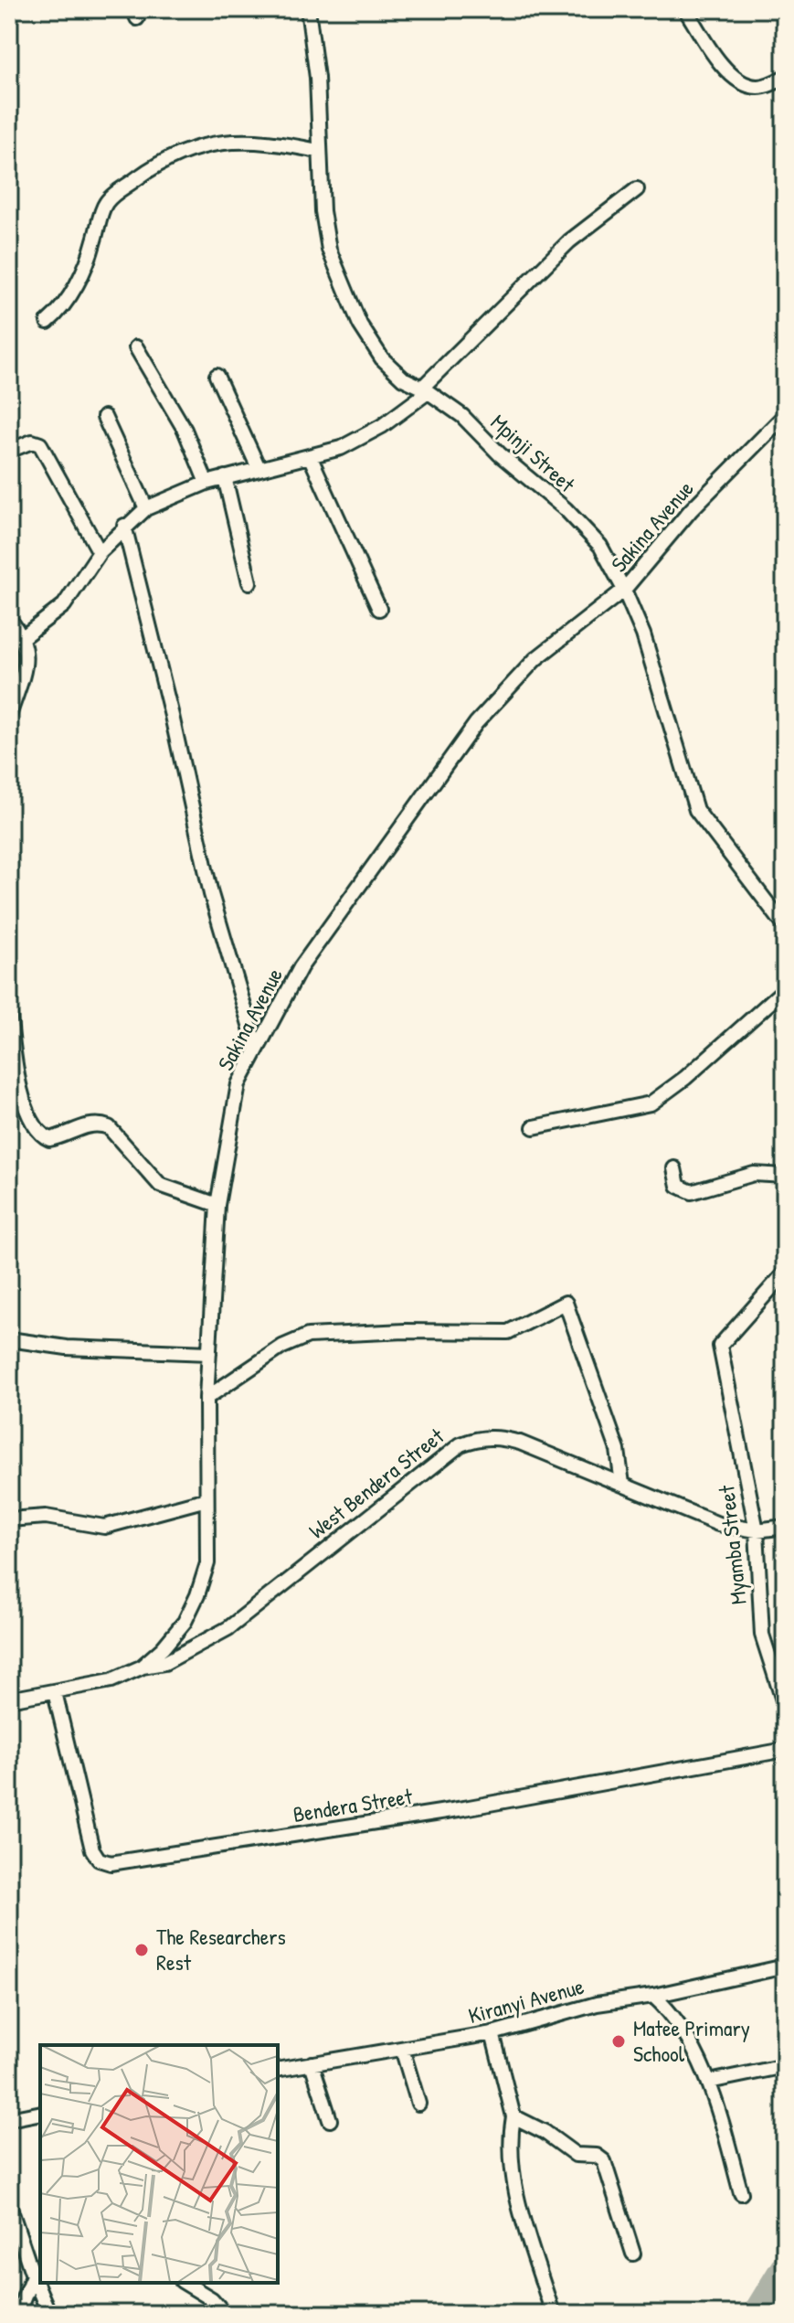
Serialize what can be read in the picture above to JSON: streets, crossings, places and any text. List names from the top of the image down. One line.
{"streets":{"street":["Mpinji Street","Sakina Avenue","West Bendera Street","Myamba Street","Bendera Street","Kiranyi Avenue"]},"crossings":[["Mpinji Street","Sakina Avenue"],["Sakina Avenue","West Bendera Street"],["Sakina Avenue","Bendera Street"],["West Bendera Street","Myamba Street"]],"places":["The Researchers Rest","Matee Primary School"]}
